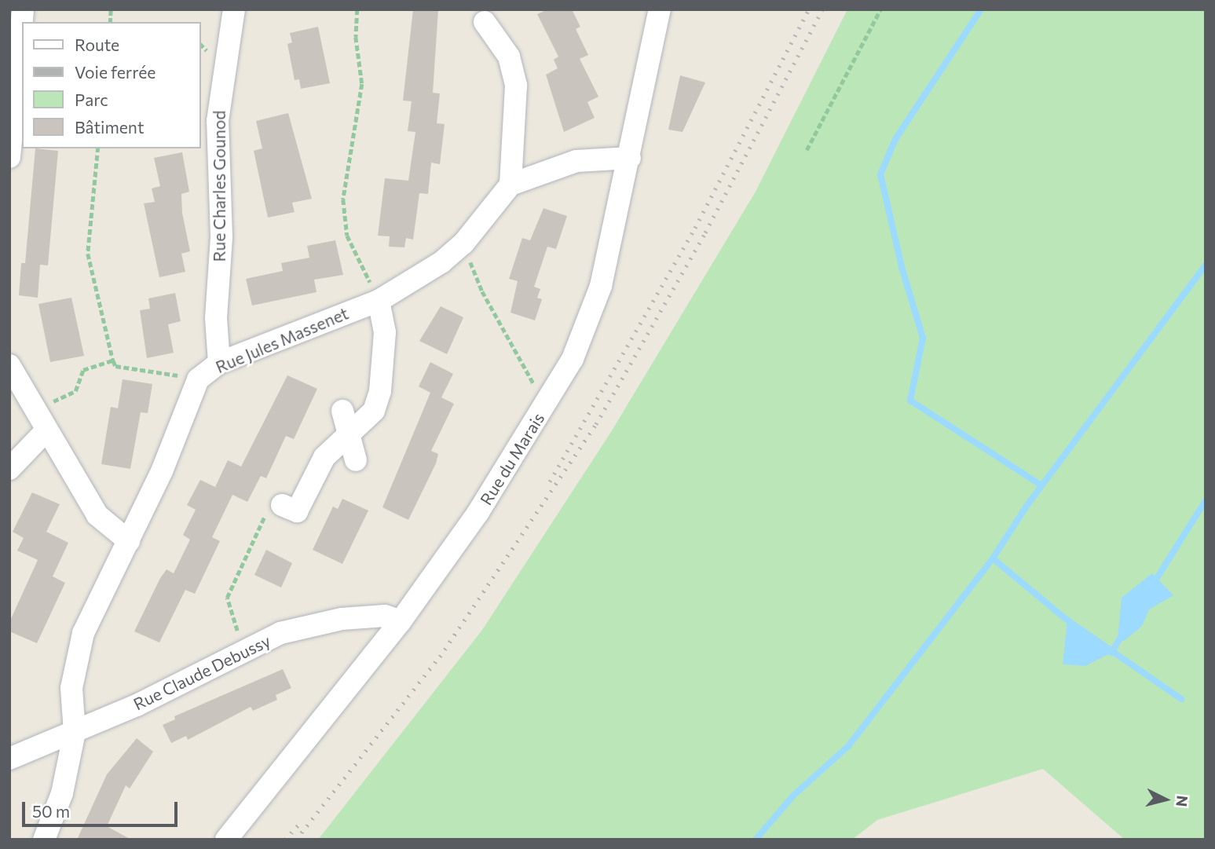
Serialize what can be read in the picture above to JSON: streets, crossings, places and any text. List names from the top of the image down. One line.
{"streets":{"street":["Rue Charles Gounod","Rue Jules Massenet","Rue du Marais","Rue Claude Debussy"]},"crossings":[["Rue Charles Gounod","Rue Jules Massenet"],["Rue Jules Massenet","Rue Claude Debussy"],["Rue du Marais","Rue Claude Debussy"]],"legend":["Route","Voie ferrée","Parc","Bâtiment"],"scale_bar":"50 m","north":"right"}
